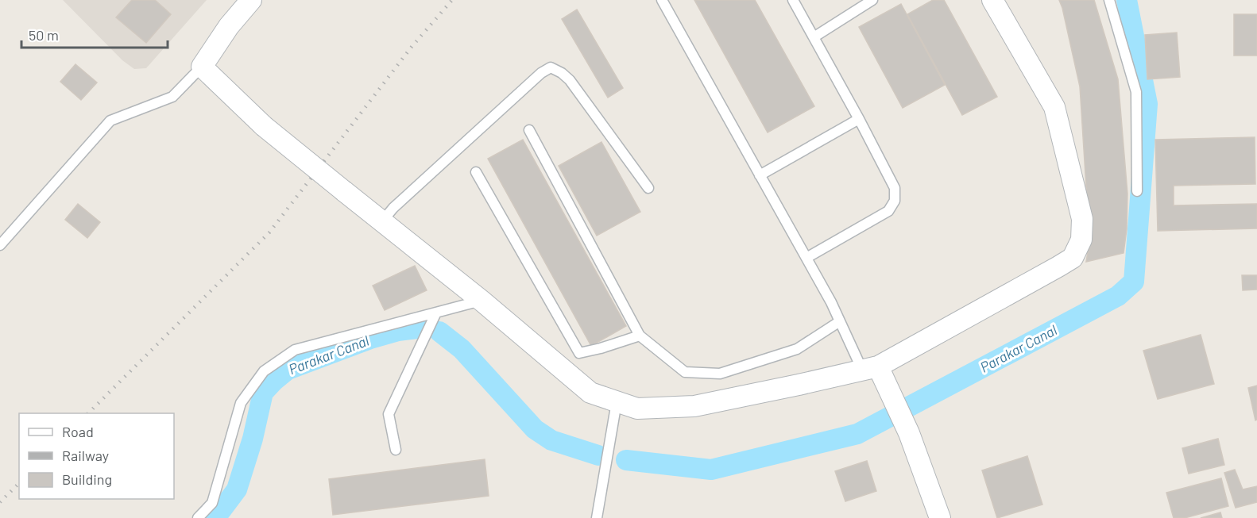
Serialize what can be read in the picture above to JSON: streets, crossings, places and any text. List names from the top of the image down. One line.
{"water":["Parakar Canal"],"legend":["Road","Railway","Building"],"scale_bar":"50 m"}
